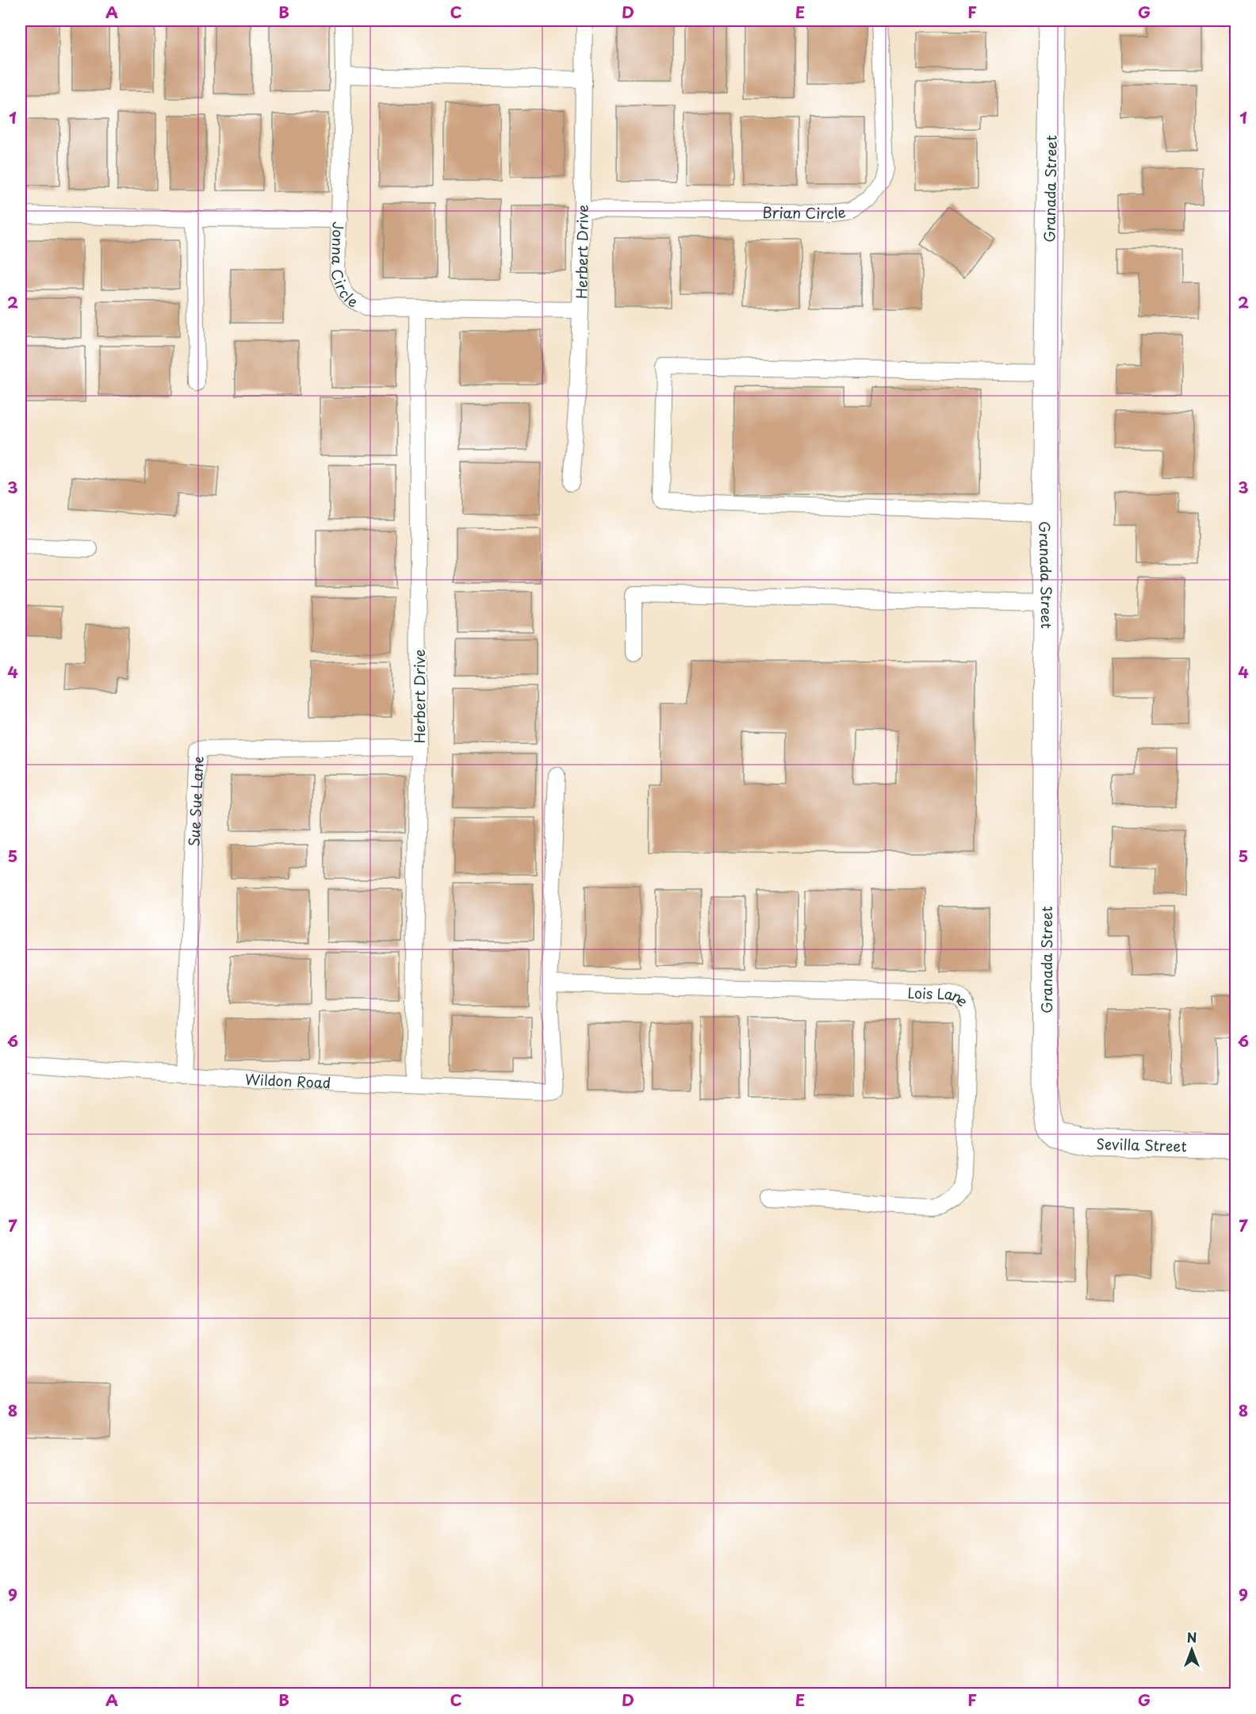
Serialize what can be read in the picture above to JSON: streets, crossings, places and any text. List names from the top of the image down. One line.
{"streets":{"street":["Granada Street","Sevilla Street"],"lane":["Brian Circle","Herbert Drive","Jonna Circle","Sue Sue Lane","Lois Lane","Wildon Road"]},"crossings":[["Granada Street","Sevilla Street"],["Brian Circle","Herbert Drive"],["Herbert Drive","Jonna Circle"],["Herbert Drive","Sue Sue Lane"],["Herbert Drive","Wildon Road"],["Sue Sue Lane","Wildon Road"],["Lois Lane","Wildon Road"]],"north":"top","grid":{"columns":["A","B","C","D","E","F","G"],"rows":["1","2","3","4","5","6","7","8","9"]}}
